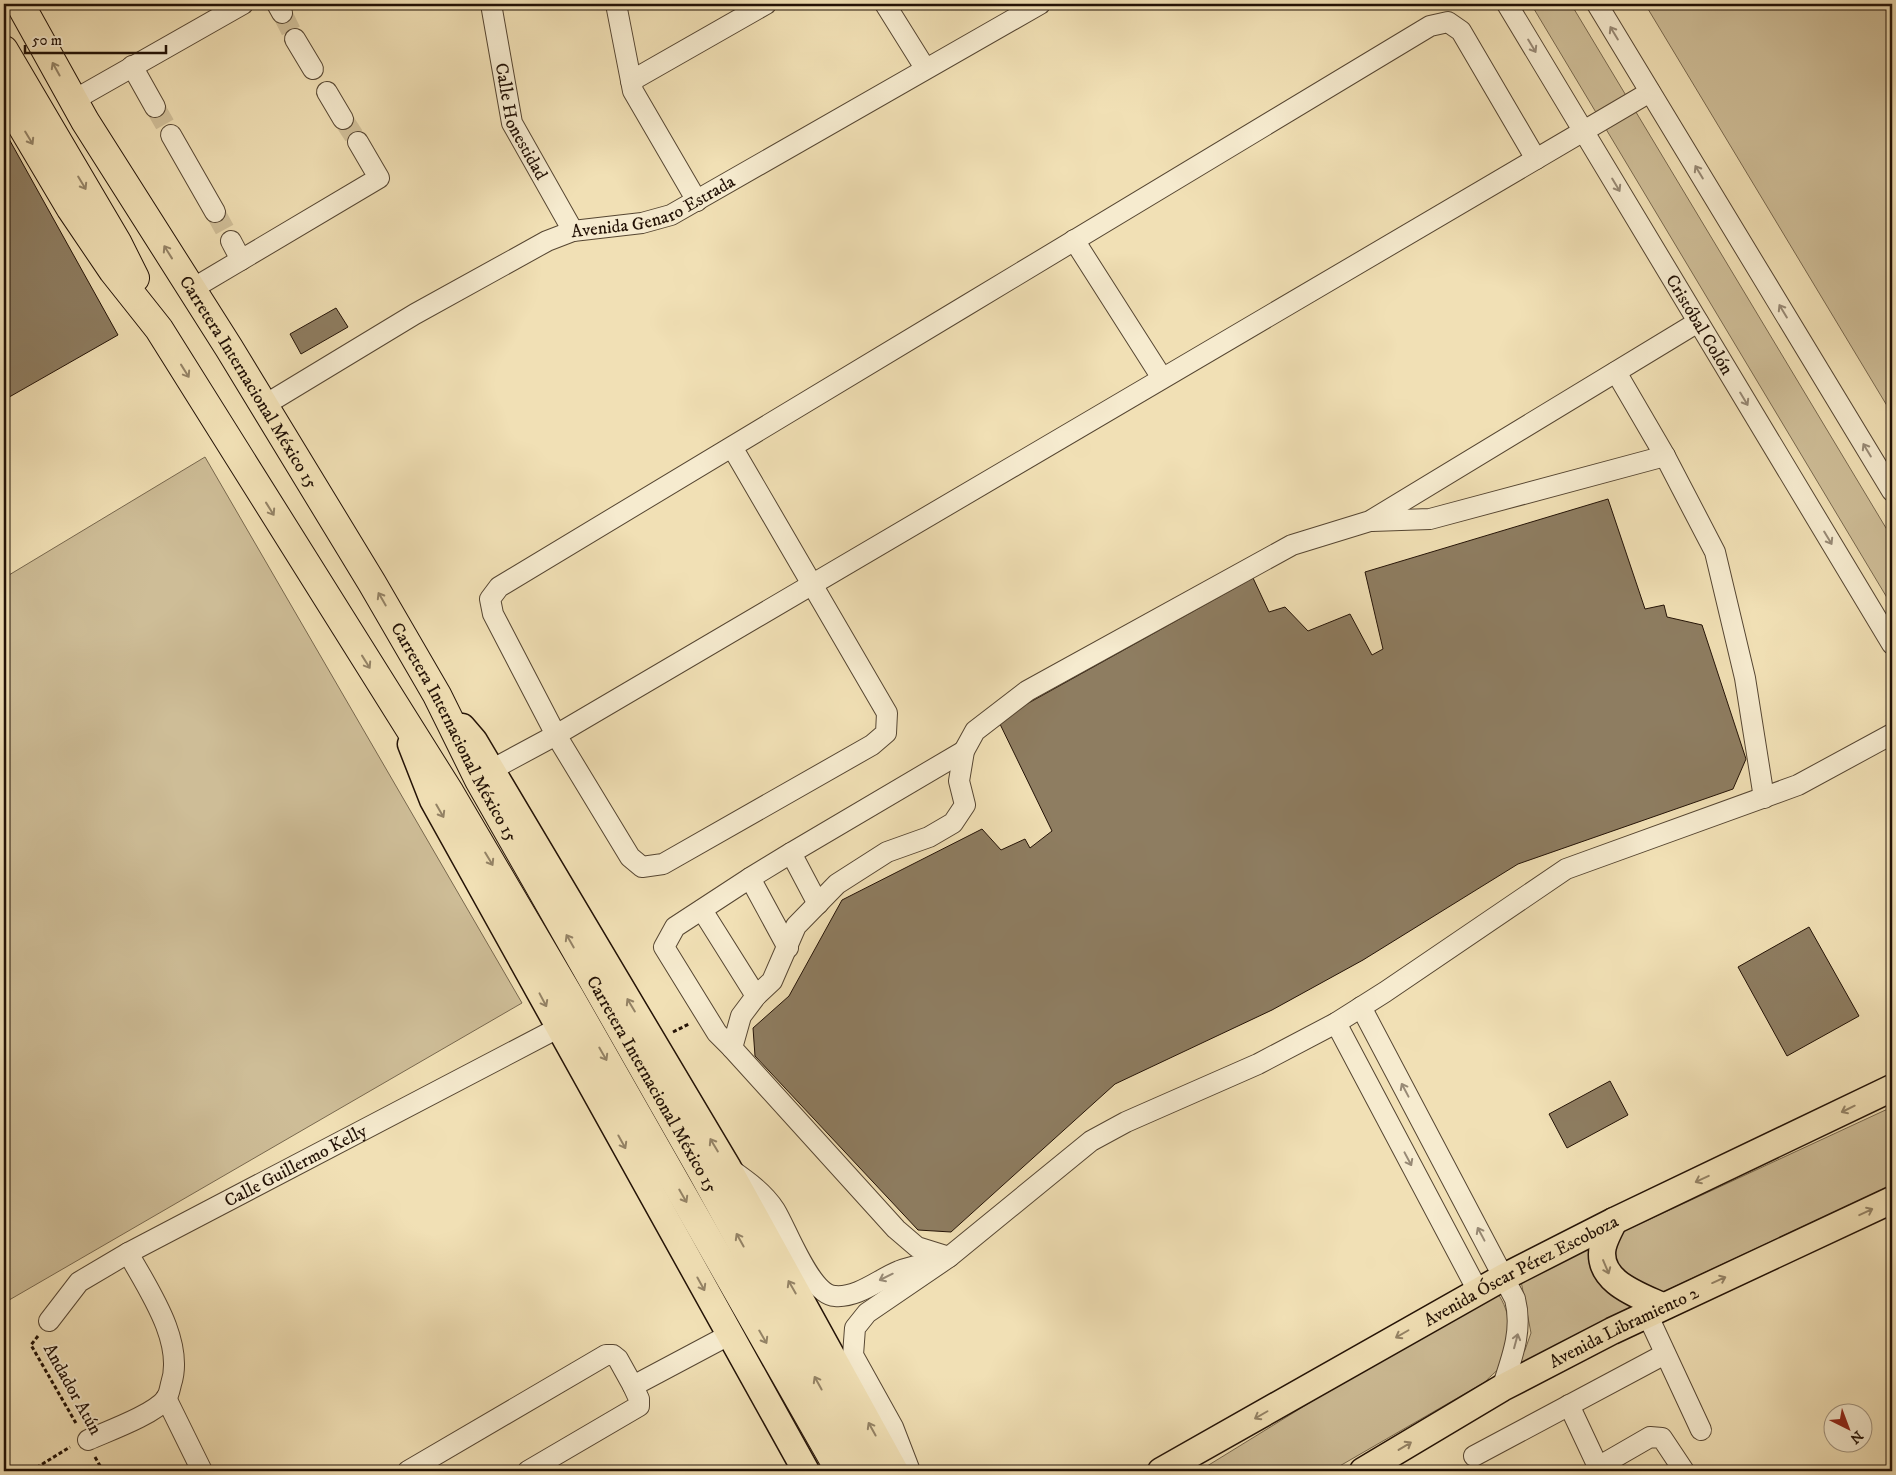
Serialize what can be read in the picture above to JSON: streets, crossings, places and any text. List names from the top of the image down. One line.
{"streets":{"highway":["Carretera Internacional México 15"],"main road":["Avenida Óscar Pérez Escoboza","Avenida Libramiento 2"],"street":["Calle Honestidad","Avenida Genaro Estrada","Cristóbal Colón","Calle Guillermo Kelly"],"path":["Andador Atún"]},"crossings":[["Calle Honestidad","Avenida Genaro Estrada"],["Avenida Genaro Estrada","Carretera Internacional México 15"],["Calle Guillermo Kelly","Andador Atún"]],"one_way":["Avenida Óscar Pérez Escoboza","Avenida Libramiento 2"],"scale_bar":"50 m","north":"bottom right"}
